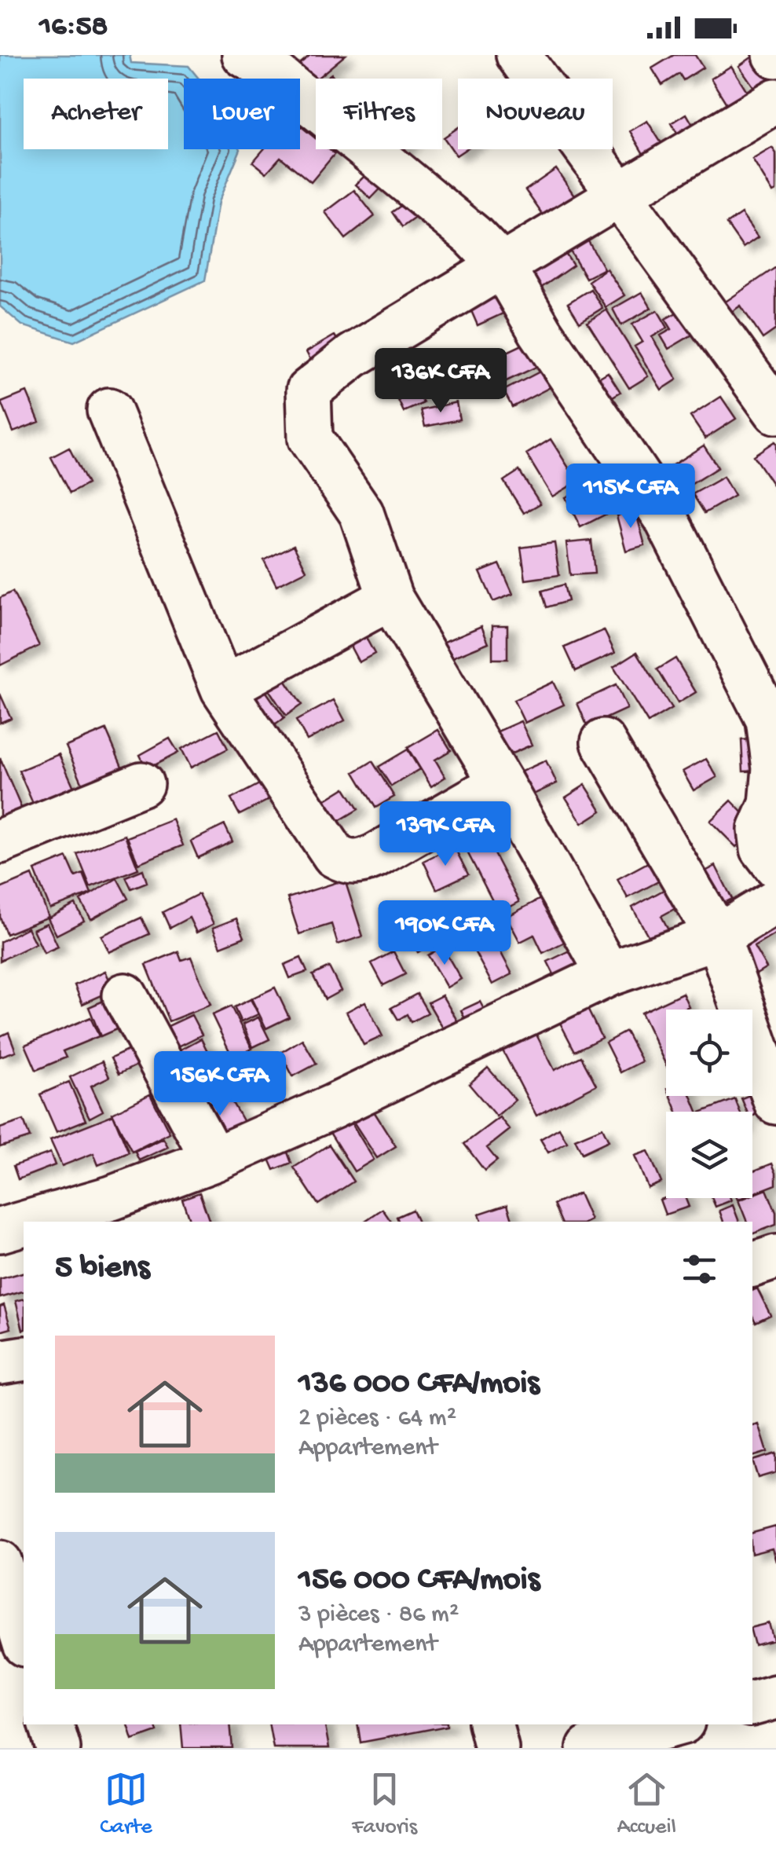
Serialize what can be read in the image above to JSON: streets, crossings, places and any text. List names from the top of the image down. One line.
{"page":{"status":"16:58","chip":["Acheter","Louer","Filtres","Nouveau"],"price":["136K CFA","115K CFA","139K CFA","190K CFA","156K CFA"],"heading":"5 biens","list":[{"name":"136 000 CFA/mois","note":"2 pièces · 64 m² · Appartement"},{"name":"156 000 CFA/mois","note":"3 pièces · 86 m² · Appartement"}],"tabs":["Carte","Favoris","Accueil"]}}
